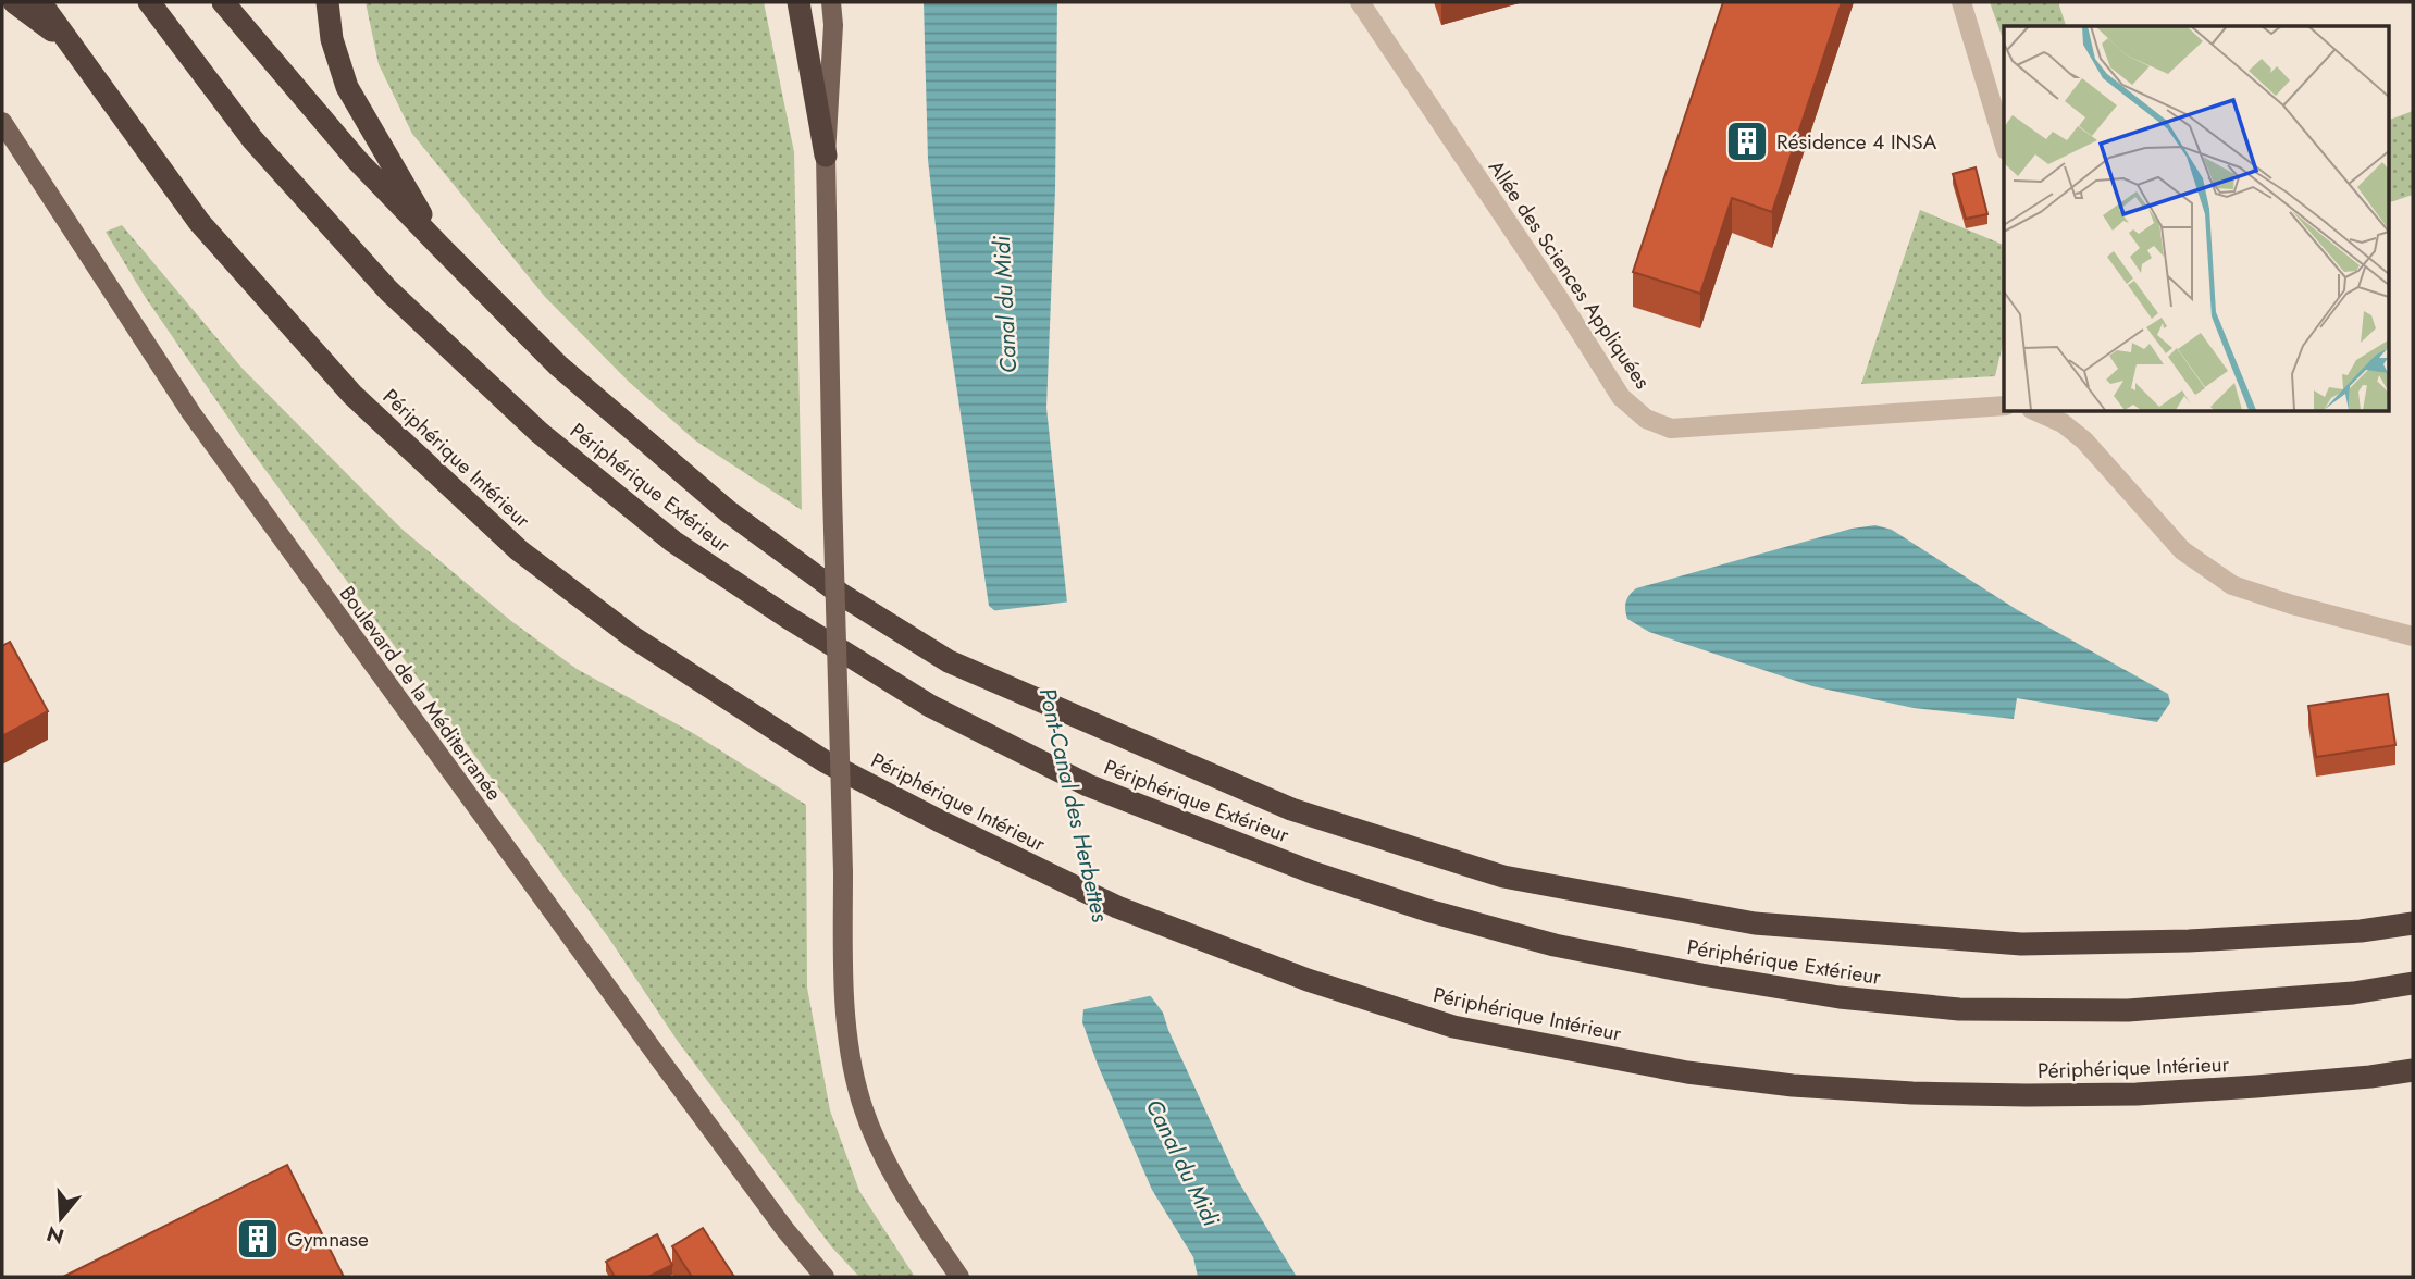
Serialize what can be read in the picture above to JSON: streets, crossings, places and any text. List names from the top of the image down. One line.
{"streets":{"highway":["Périphérique Intérieur","Périphérique Extérieur"],"main road":["Boulevard de la Méditerranée"],"street":["Allée des Sciences Appliquées"]},"water":["Canal du Midi","Pont-Canal des Herbettes"],"places":{"building":["Résidence 4 INSA","Gymnase"]},"north":"bottom"}
